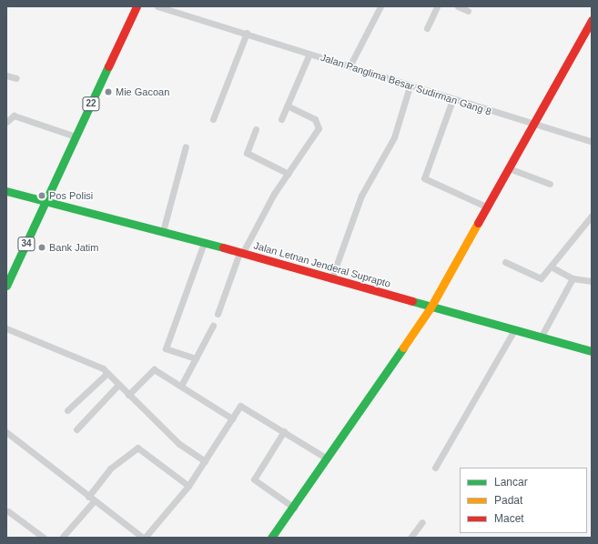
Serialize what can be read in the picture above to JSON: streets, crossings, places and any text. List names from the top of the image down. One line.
{"streets":{"main road":["22","34","Jalan Letnan Jenderal Suprapto"],"street":["Jalan Panglima Besar Sudirman Gang 8"]},"crossings":[["22","34"],["22","Jalan Letnan Jenderal Suprapto"],["34","Jalan Letnan Jenderal Suprapto"]],"places":["Mie Gacoan","Pos Polisi","Bank Jatim"],"legend":["Lancar","Padat","Macet"]}
